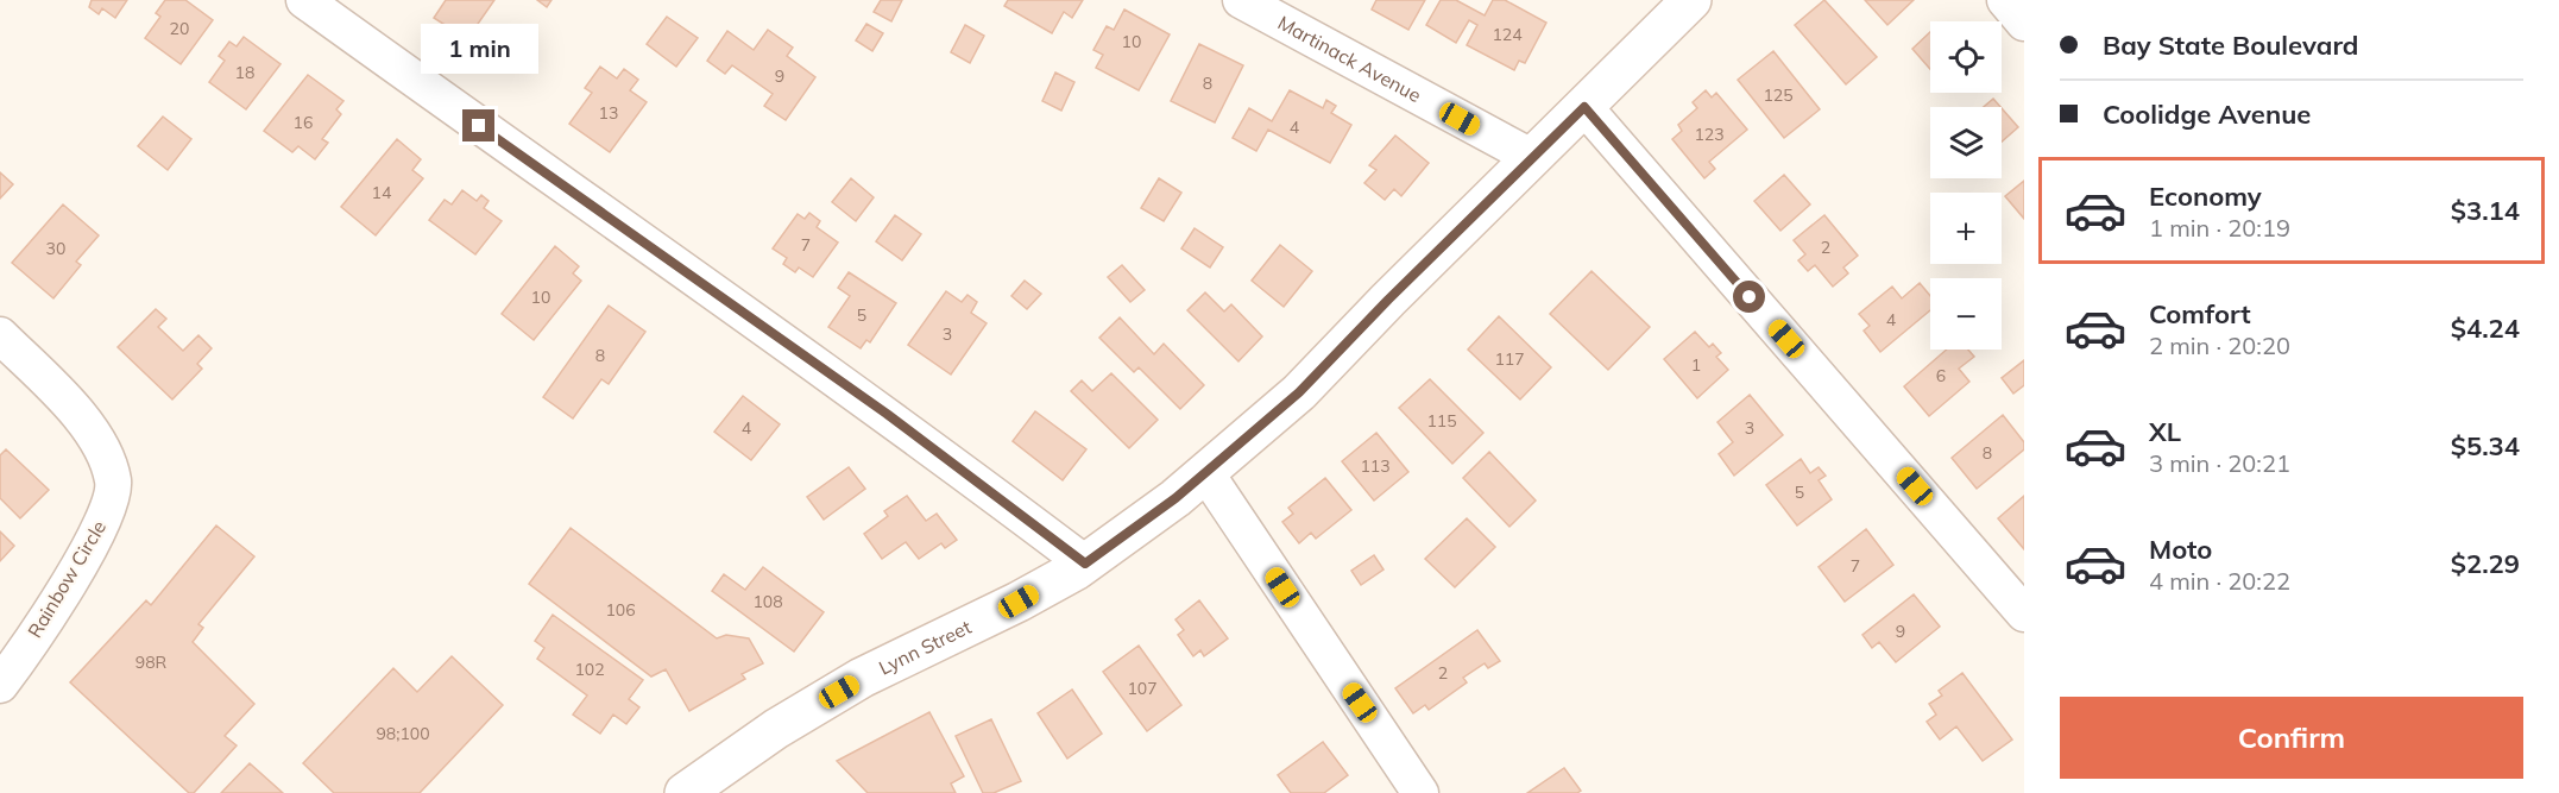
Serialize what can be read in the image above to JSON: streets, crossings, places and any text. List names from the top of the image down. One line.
{"streets":{"main road":["Lynn Street"],"street":["Martinack Avenue","Rainbow Circle"]},"crossings":[["Martinack Avenue","Lynn Street"]],"house_numbers":["20","124","10","18","9","8","125","13","16","4","123","14","7","2","30","10","5","4","3","8","117","1","6","115","4","3","8","113","5","7","108","106","9","98R","102","2","107","98;100"],"page":{"banner":["Bay State Boulevard","Coolidge Avenue"],"map_buttons":["+","−"],"bubble":"1 min","list":[{"name":"Economy","note":"1 min · 20:19","value":"$3.14"},{"name":"Comfort","note":"2 min · 20:20","value":"$4.24"},{"name":"XL","note":"3 min · 20:21","value":"$5.34"},{"name":"Moto","note":"4 min · 20:22","value":"$2.29"}],"buttons":"Confirm"}}
